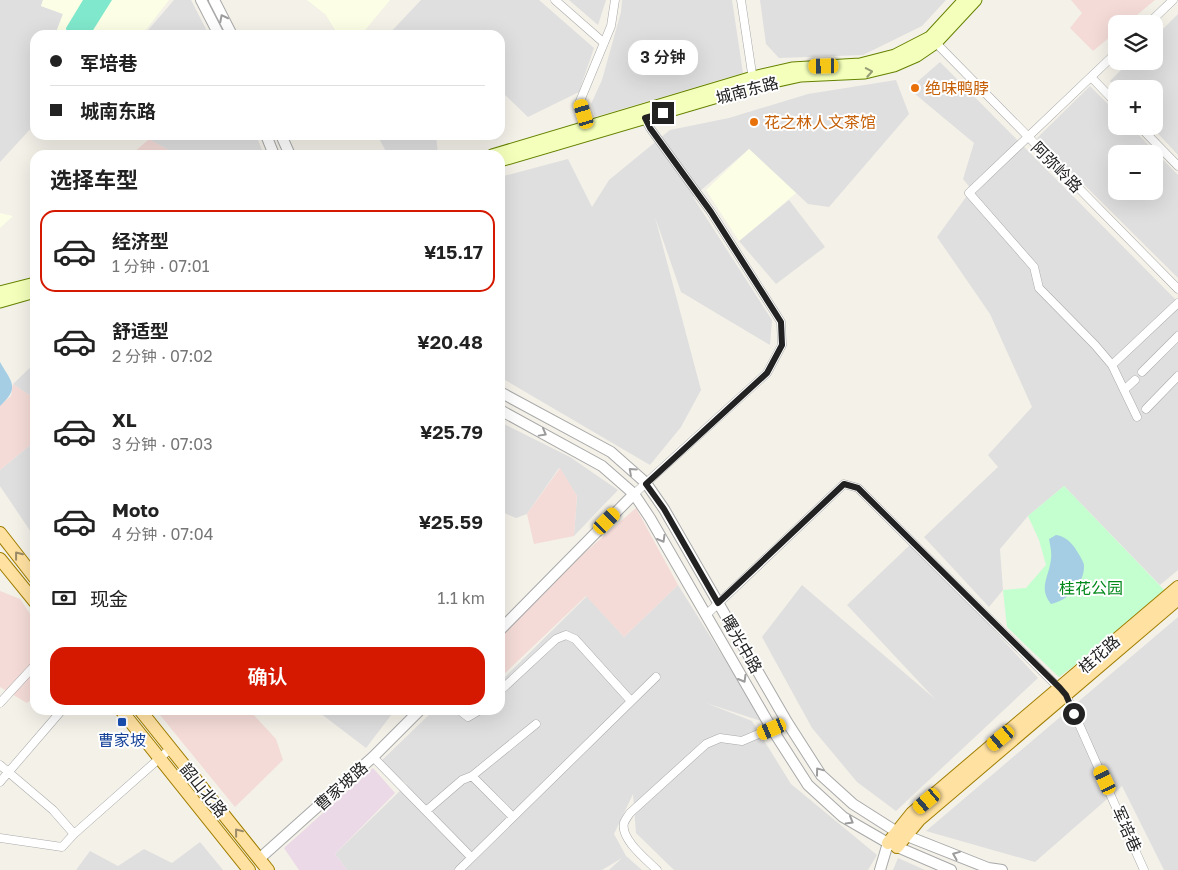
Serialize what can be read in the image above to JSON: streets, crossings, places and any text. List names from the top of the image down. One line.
{"streets":{"main road":["城南东路","桂花路","韶山北路"],"street":["阿弥岭路","曙光中路","曹家坡路","军培巷"]},"crossings":[["城南东路","阿弥岭路"],["曙光中路","桂花路"],["曙光中路","军培巷"],["桂花路","军培巷"],["曹家坡路","韶山北路"]],"parks":["桂花公园"],"places":{"other":["绝味鸭脖","花之林人文茶馆"],"transit":["曹家坡"]},"page":{"map_buttons":["+","−"],"banner":["军培巷","城南东路"],"bubble":"3 分钟","heading":"选择车型","list":[{"name":"经济型","note":"1 分钟 · 07:01","value":"¥15.17"},{"name":"舒适型","note":"2 分钟 · 07:02","value":"¥20.48"},{"name":"XL","note":"3 分钟 · 07:03","value":"¥25.79"},{"name":"Moto","note":"4 分钟 · 07:04","value":"¥25.59"}],"pay":["现金","1.1 km"],"buttons":"确认"}}
